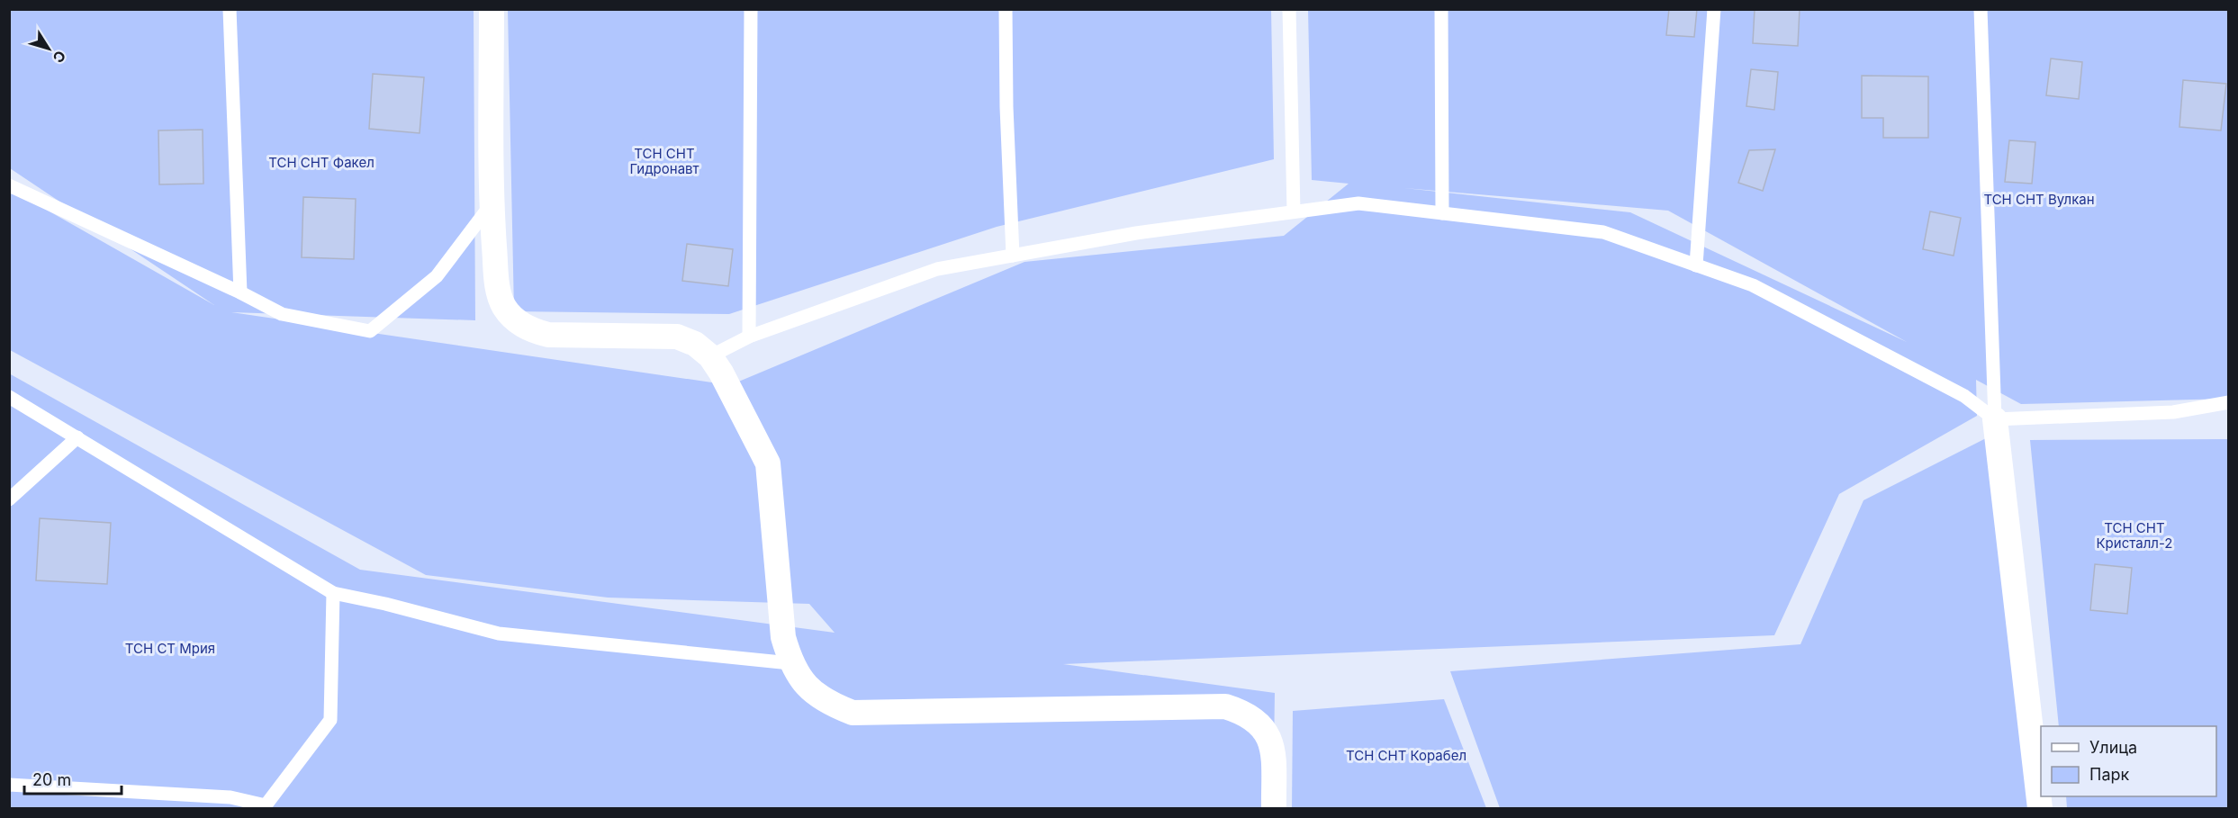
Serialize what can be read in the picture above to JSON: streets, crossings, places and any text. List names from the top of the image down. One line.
{"parks":["ТСН СНТ Гидронавт","ТСН СНТ Факел","ТСН СНТ Вулкан","ТСН СНТ Кристалл-2","ТСН СТ Мрия","ТСН СНТ Корабел"],"legend":["Улица","Парк"],"scale_bar":"20 m","north":"bottom right"}
